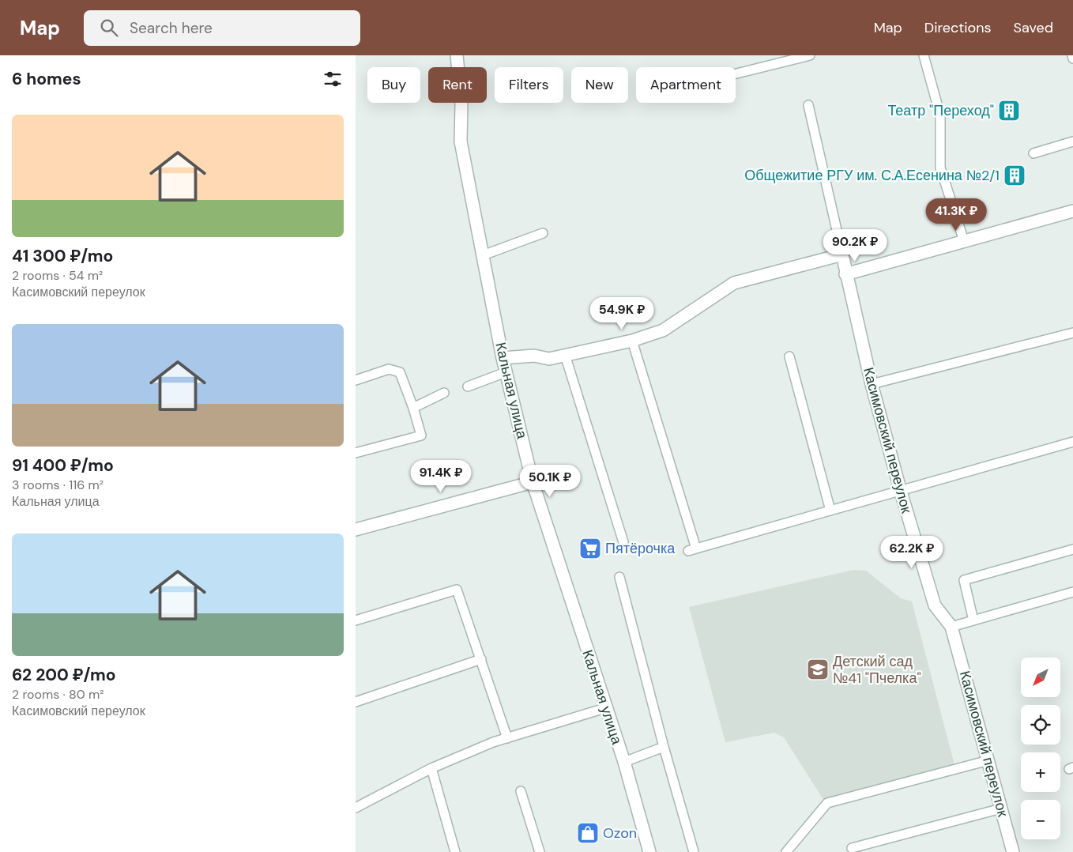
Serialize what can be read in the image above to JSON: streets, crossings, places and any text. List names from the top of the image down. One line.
{"streets":{"street":["Кальная улица","Касимовский переулок"]},"places":{"building":["Театр \"Переход\"","Общежитие РГУ им. С.А.Есенина №2/1"],"supermarket":["Пятёрочка"],"school or university":["Детский сад №41 \"Пчелка\""],"shop":["Ozon"]},"north":"bottom left","page":{"header":"Map","search":"Search here","nav":["Map","Directions","Saved"],"heading":"6 homes","chip":["Buy","Rent","Filters","New","Apartment"],"list":[{"name":"41 300 ₽/mo","note":"2 rooms · 54 m² · Касимовский переулок"},{"name":"91 400 ₽/mo","note":"3 rooms · 116 m² · Кальная улица"},{"name":"62 200 ₽/mo","note":"2 rooms · 80 m² · Касимовский переулок"}],"price":["41.3K ₽","90.2K ₽","54.9K ₽","91.4K ₽","50.1K ₽","62.2K ₽"],"map_buttons":["+","−"]}}
